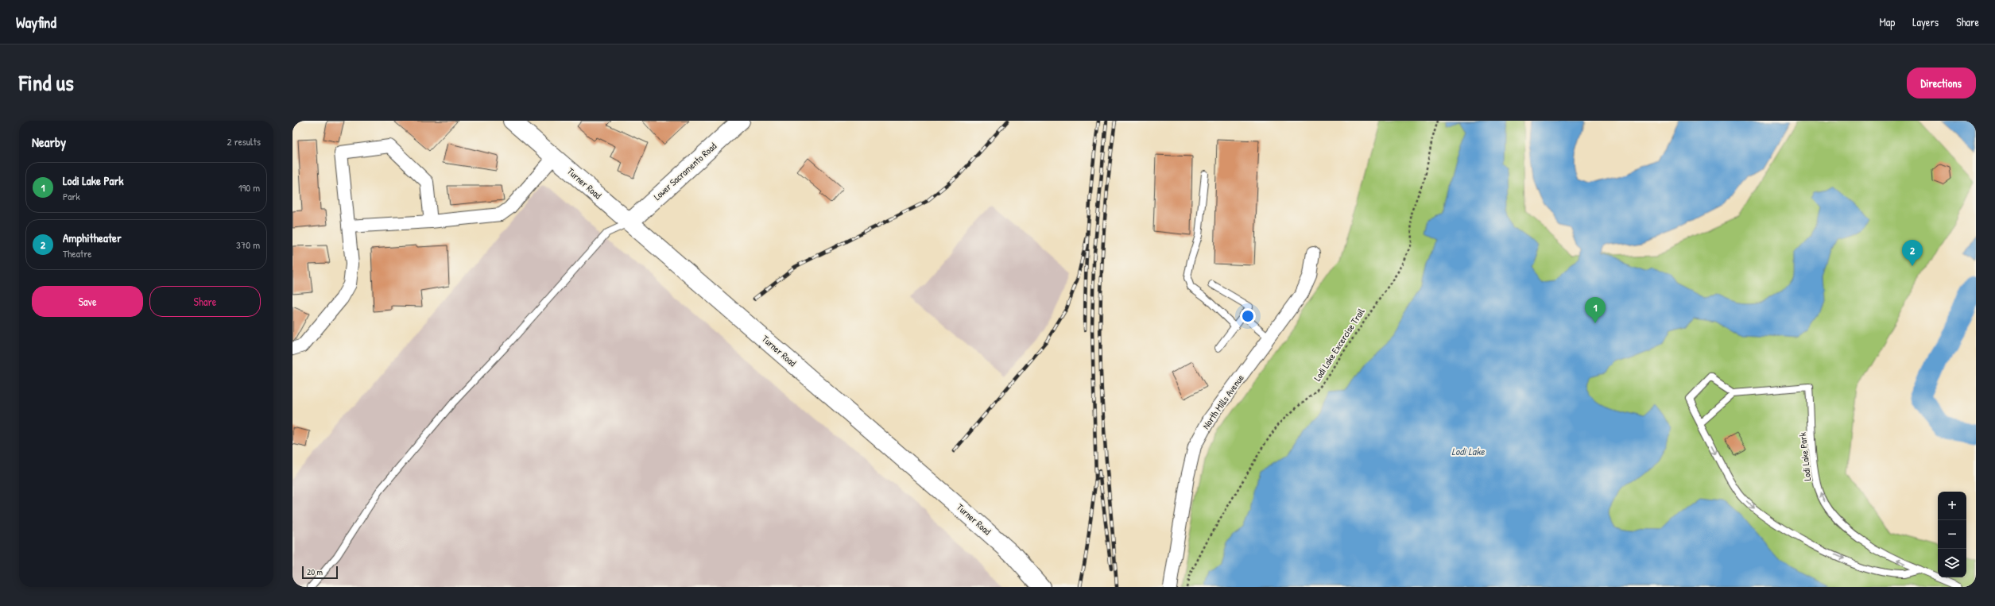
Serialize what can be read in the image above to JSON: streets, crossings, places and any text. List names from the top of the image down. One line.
{"streets":{"main road":["Lower Sacramento Road","Turner Road"],"street":["North Mills Avenue"],"lane":["Lodi Lake Park"],"path":["Lodi Lake Excercise Trail"]},"crossings":[["Lower Sacramento Road","Turner Road"]],"water":["Lodi Lake"],"scale_bar":"20 m","page":{"header":"Wayfind","nav":["Map","Layers","Share"],"title":"Find us","buttons":["Directions",["Save","Share"]],"heading":["Nearby","2 results"],"list":[{"mark":"1","name":"Lodi Lake Park","note":"Park","value":"190 m"},{"mark":"2","name":"Amphitheater","note":"Theatre","value":"370 m"}],"pins":["2","1"],"map_buttons":["+","−"],"scale":"20 m"}}
